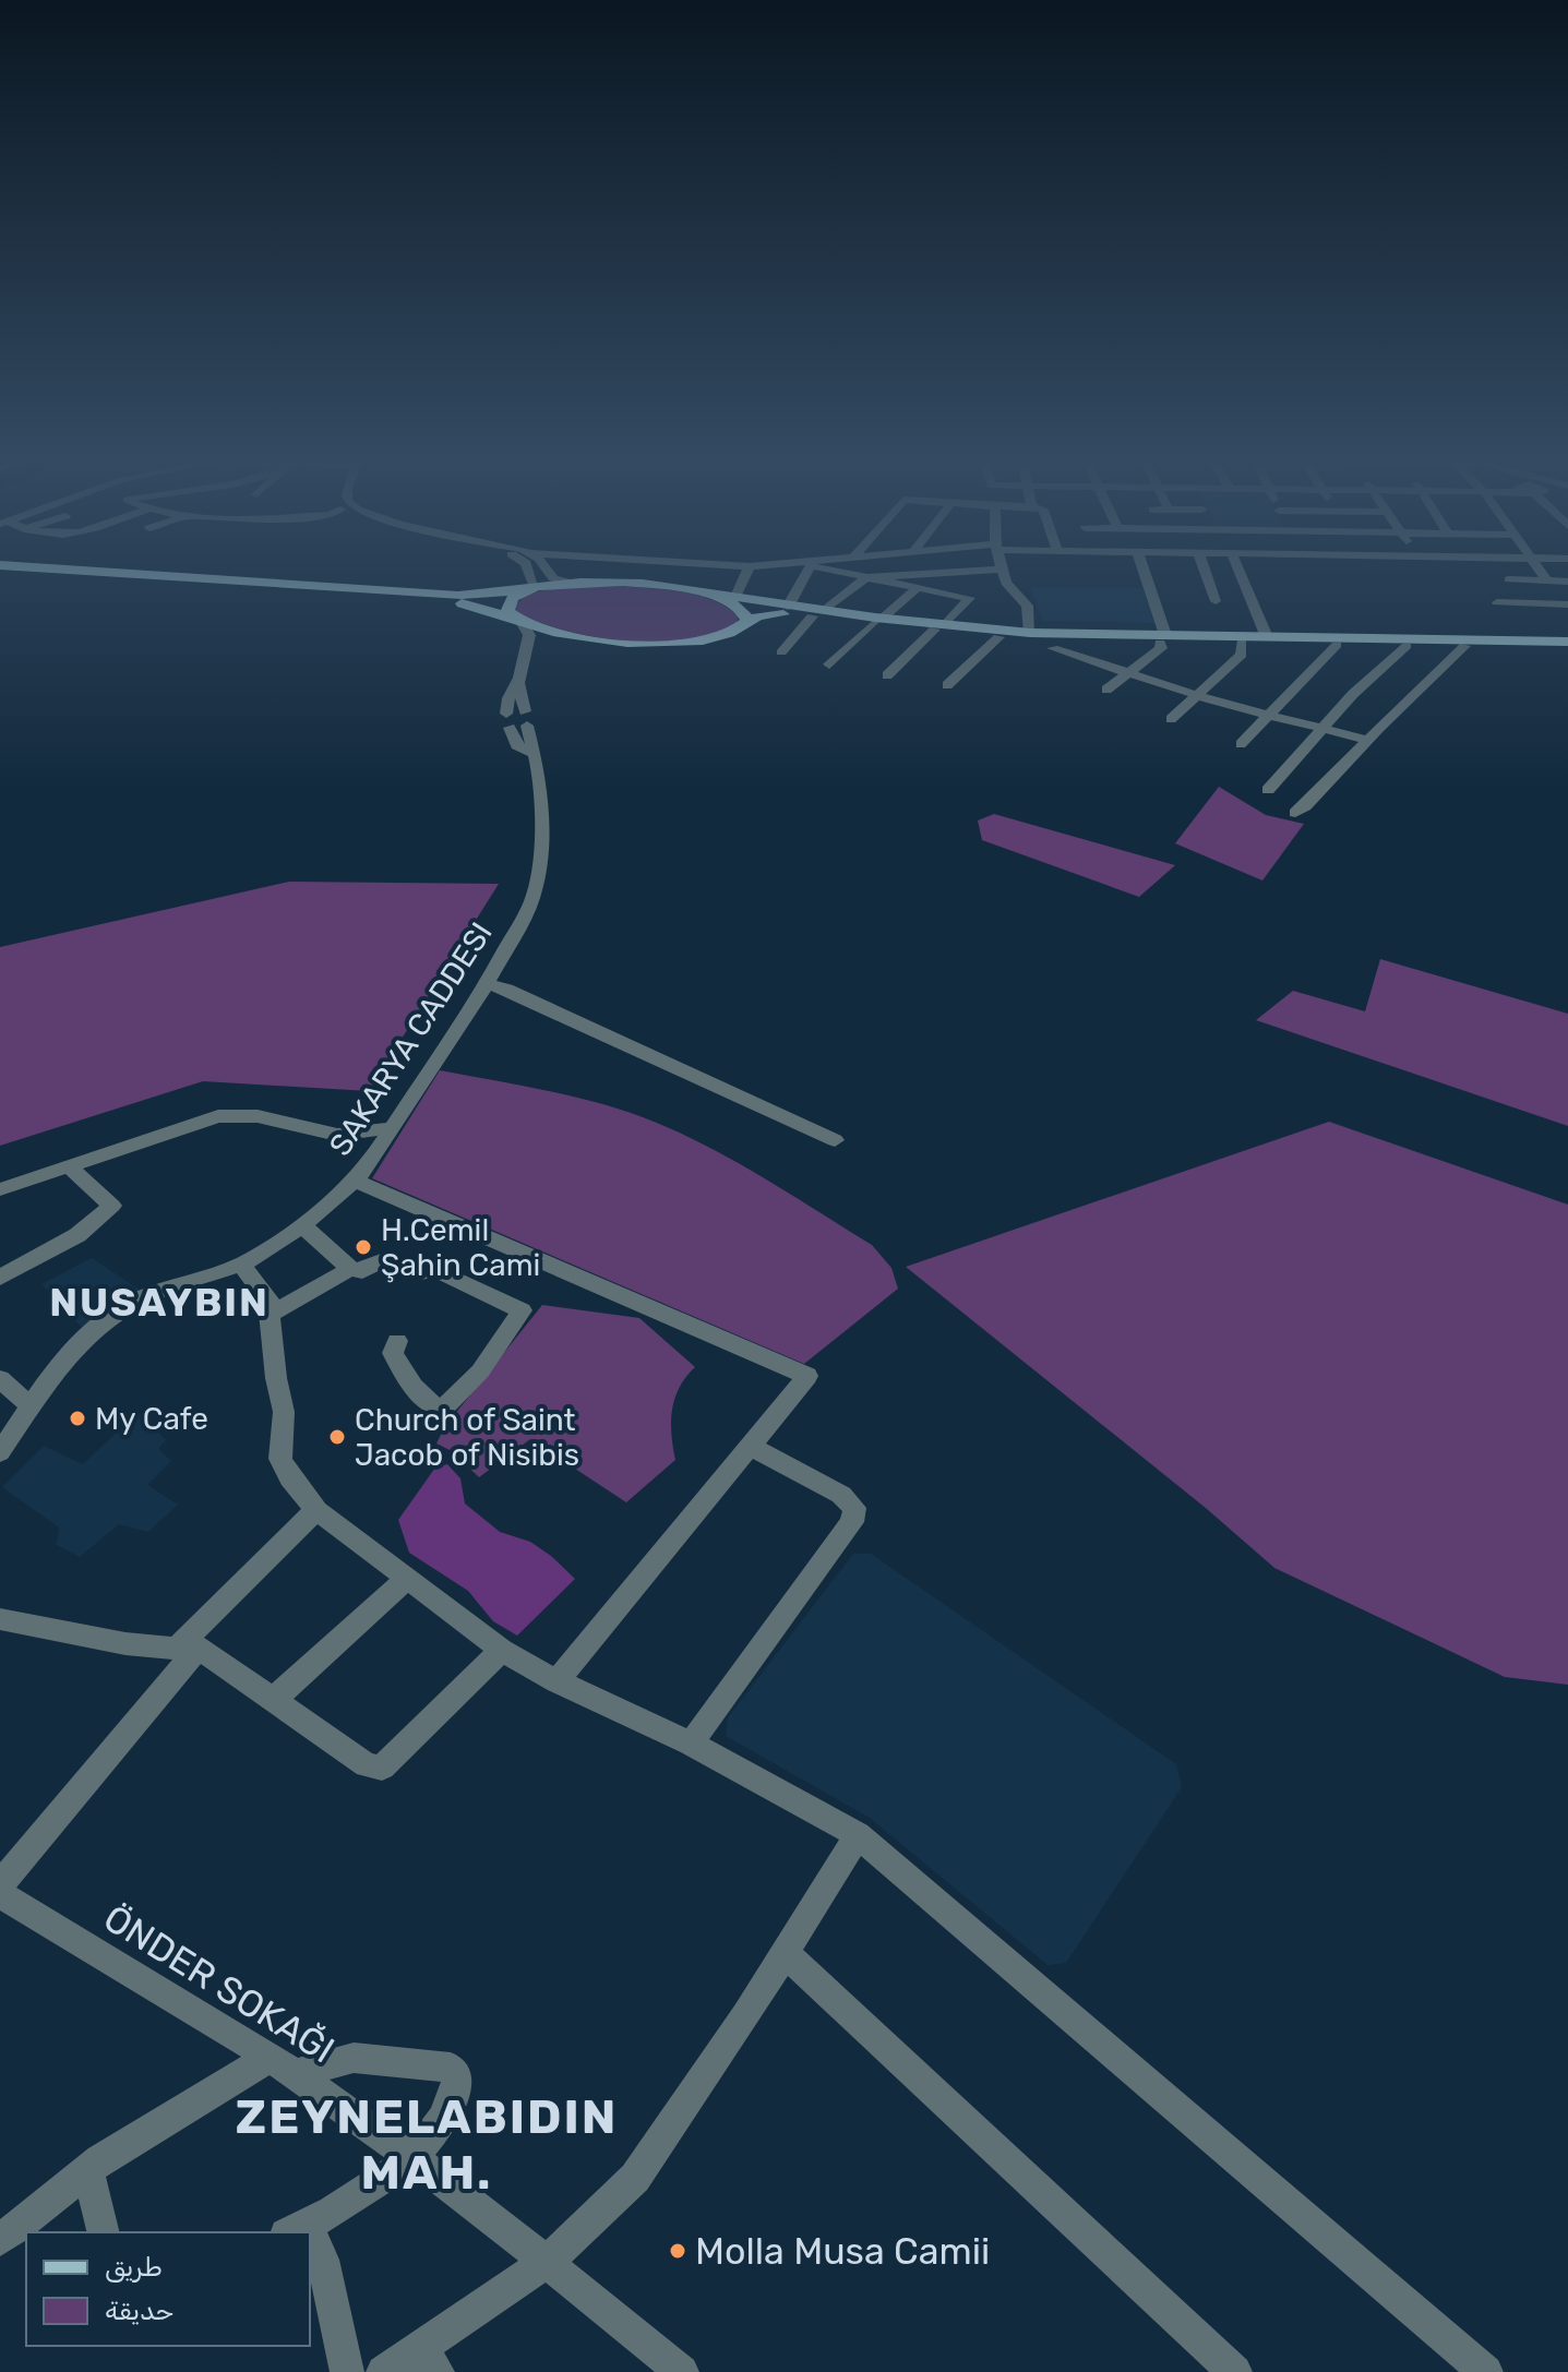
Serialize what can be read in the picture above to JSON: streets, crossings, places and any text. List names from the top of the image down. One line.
{"streets":{"street":["SAKARYA CADDESI"]},"districts":["NUSAYBIN","ZEYNELABIDIN MAH."],"places":["H.Cemil Şahin Cami","My Cafe","Church of Saint Jacob of Nisibis","Molla Musa Camii"],"legend":["طريق","حديقة"]}
